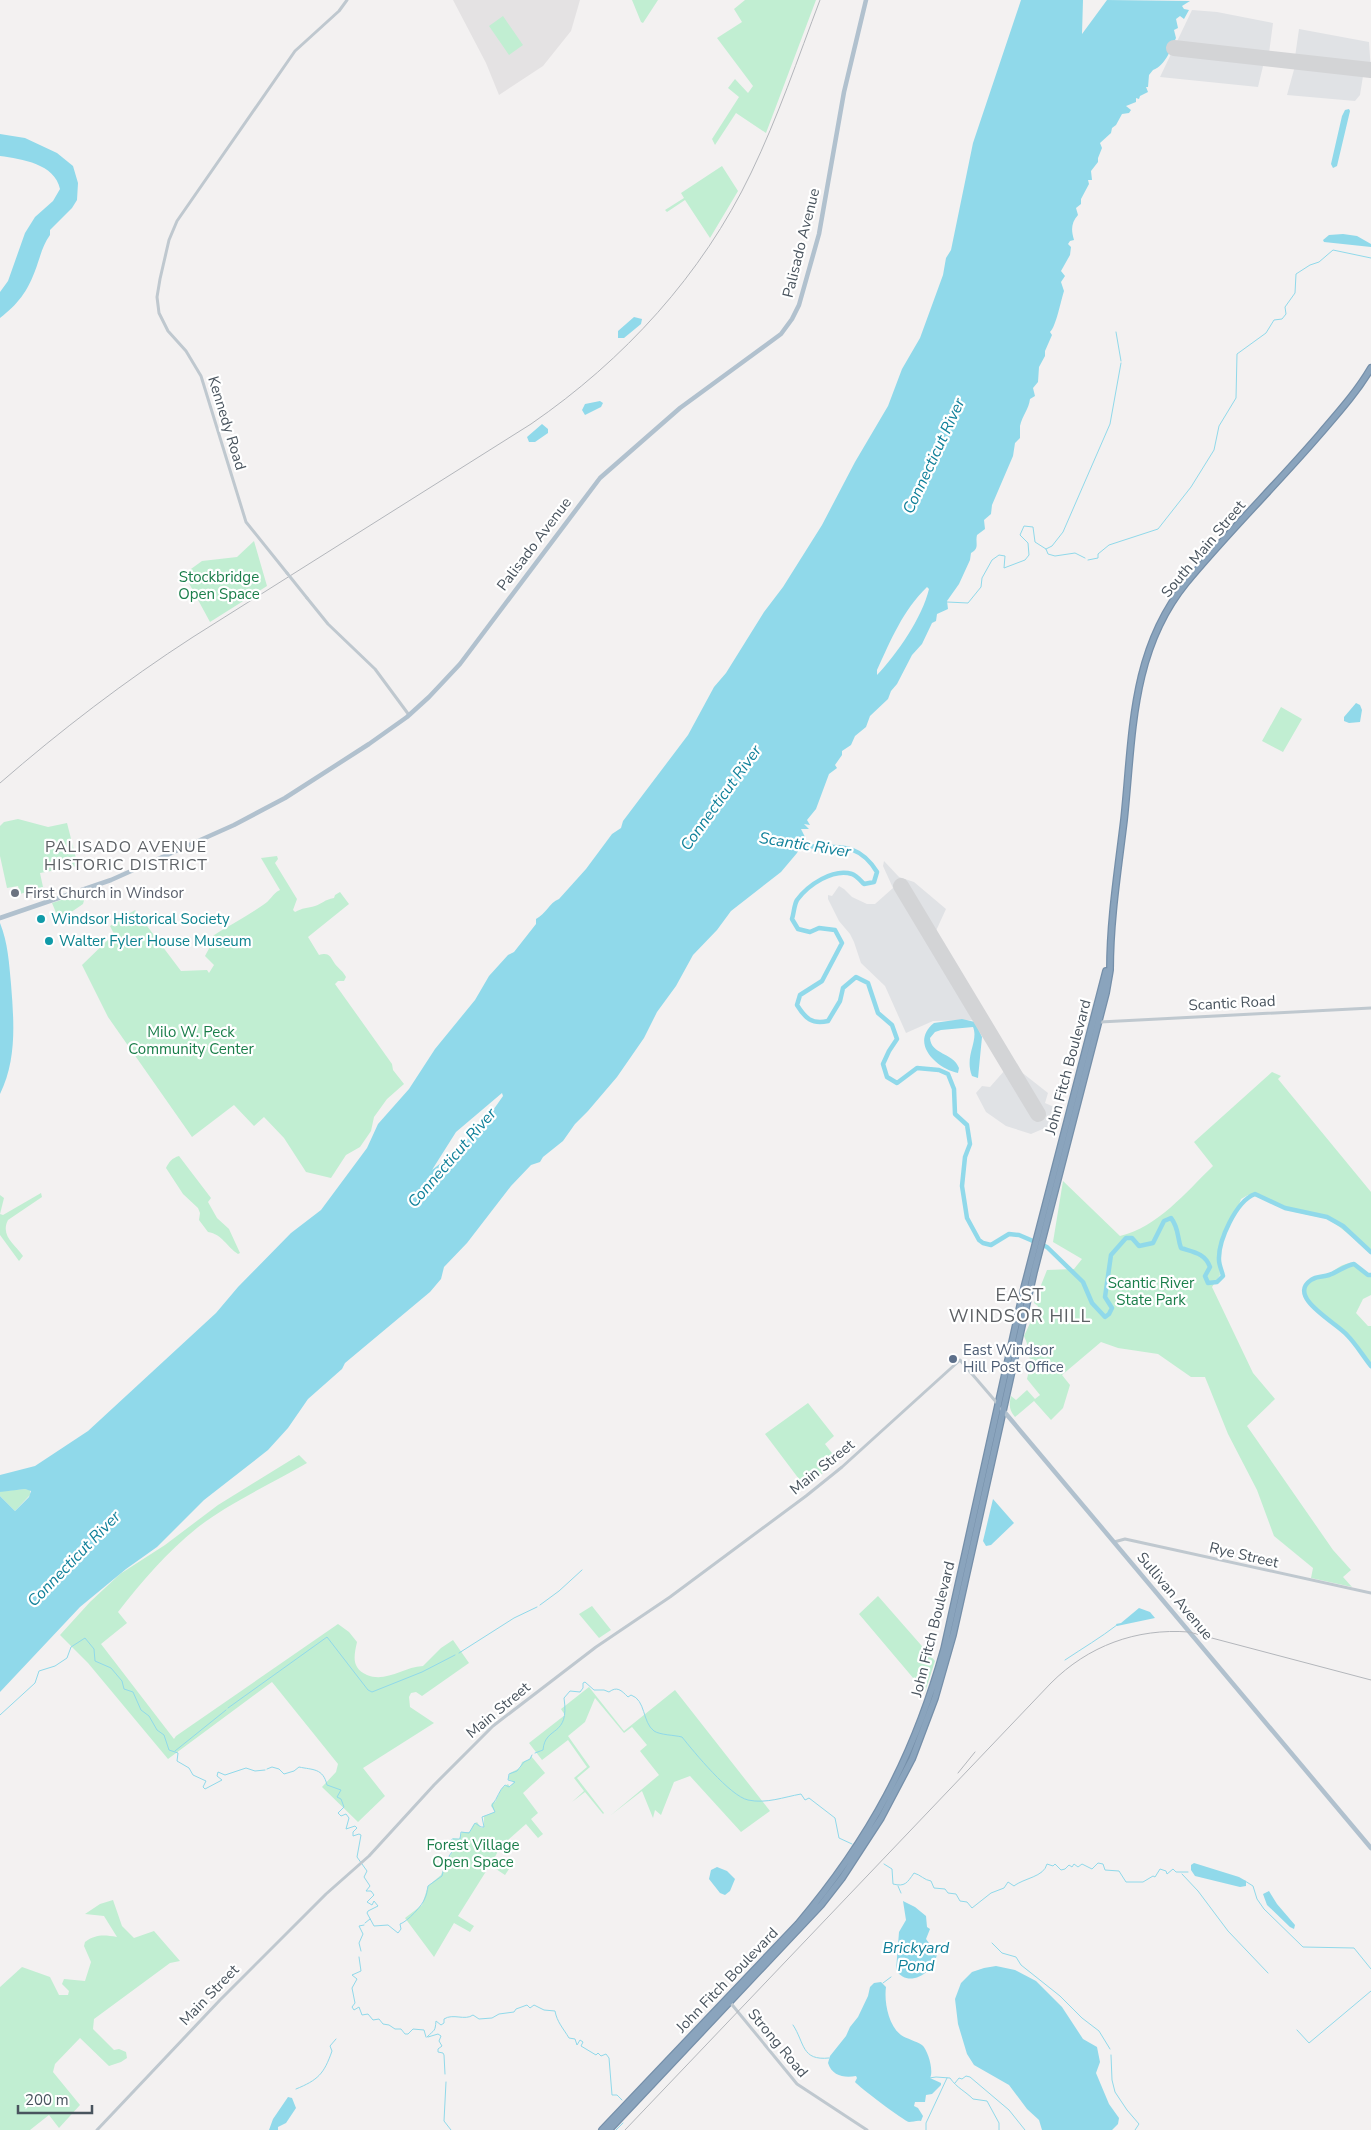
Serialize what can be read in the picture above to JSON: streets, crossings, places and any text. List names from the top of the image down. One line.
{"streets":{"highway":["South Main Street","John Fitch Boulevard"],"main road":["Palisado Avenue","Sullivan Avenue"],"street":["Kennedy Road","Scantic Road","Main Street","Rye Street","Strong Road"]},"crossings":[["Palisado Avenue","Kennedy Road"],["South Main Street","John Fitch Boulevard"],["Scantic Road","John Fitch Boulevard"],["John Fitch Boulevard","Sullivan Avenue"],["John Fitch Boulevard","Strong Road"],["Main Street","Sullivan Avenue"],["Rye Street","Sullivan Avenue"]],"districts":["PALISADO AVENUE HISTORIC DISTRICT","EAST WINDSOR HILL"],"water":["Connecticut River","Scantic River","Brickyard Pond"],"parks":["Stockbridge Open Space","Milo W. Peck Community Center","Scantic River State Park","Forest Village Open Space"],"places":["First Church in Windsor","Windsor Historical Society","Walter Fyler House Museum","East Windsor Hill Post Office"],"scale_bar":"200 m"}
